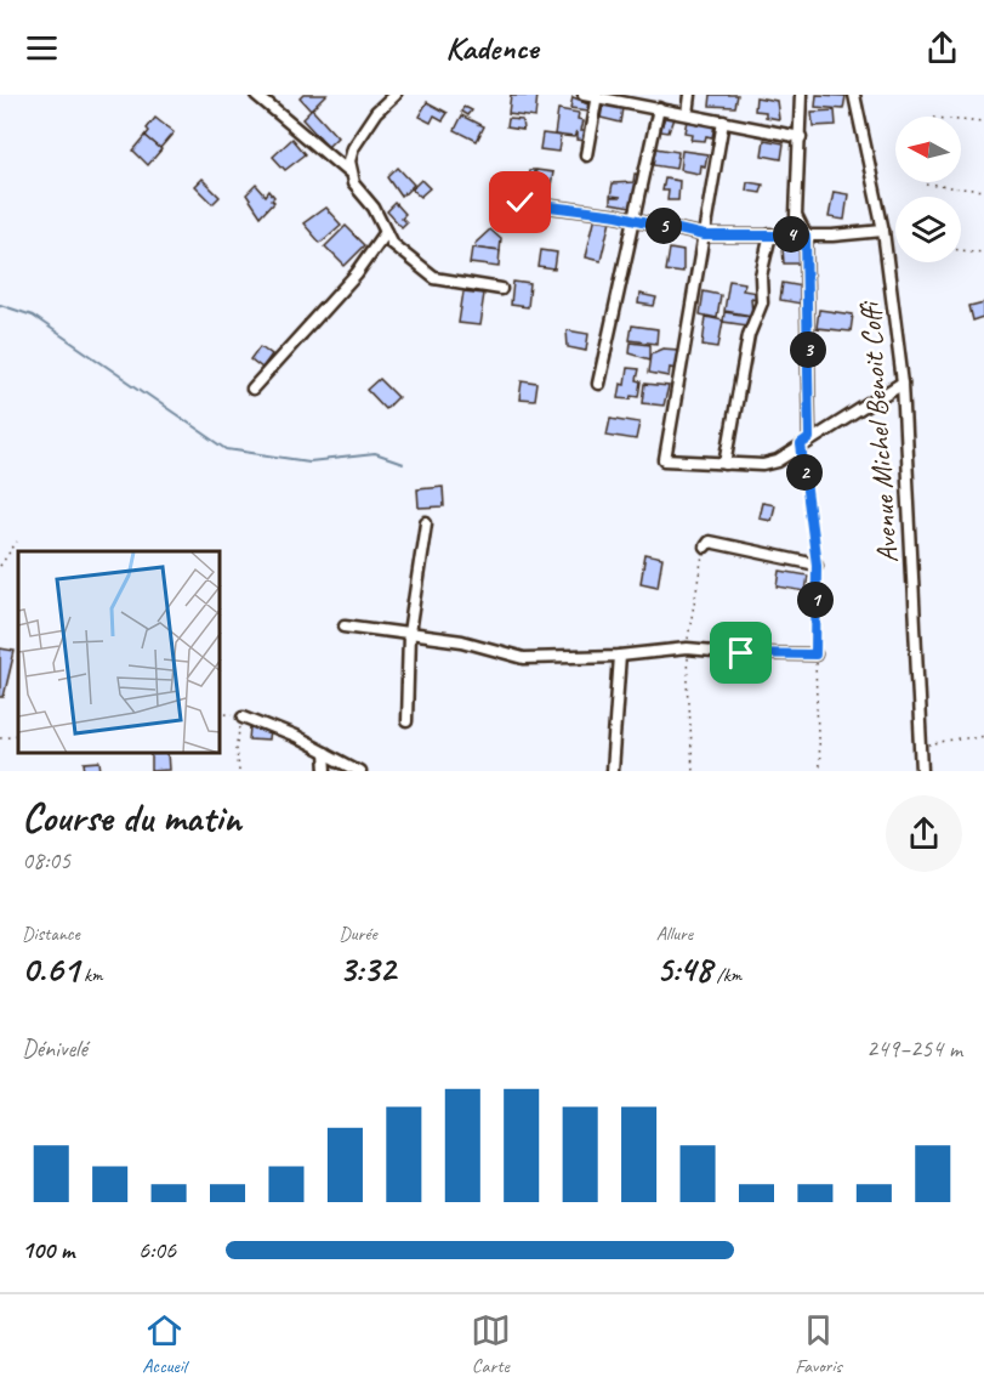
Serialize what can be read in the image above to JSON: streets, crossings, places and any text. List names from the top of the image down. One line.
{"streets":{"street":["Avenue Michel Benoit Coffi"]},"north":"left","page":{"header":"Kadence","pins":["5","4","3","2","1"],"heading":["Course du matin","08:05"],"stats":[["Distance","0.61 km"],["Durée","3:32"],["Allure","5:48 /km"]],"chart":["Dénivelé","249–254 m"],"list":[{"name":"100 m","note":"6:06"}],"tabs":["Accueil","Carte","Favoris"]}}
